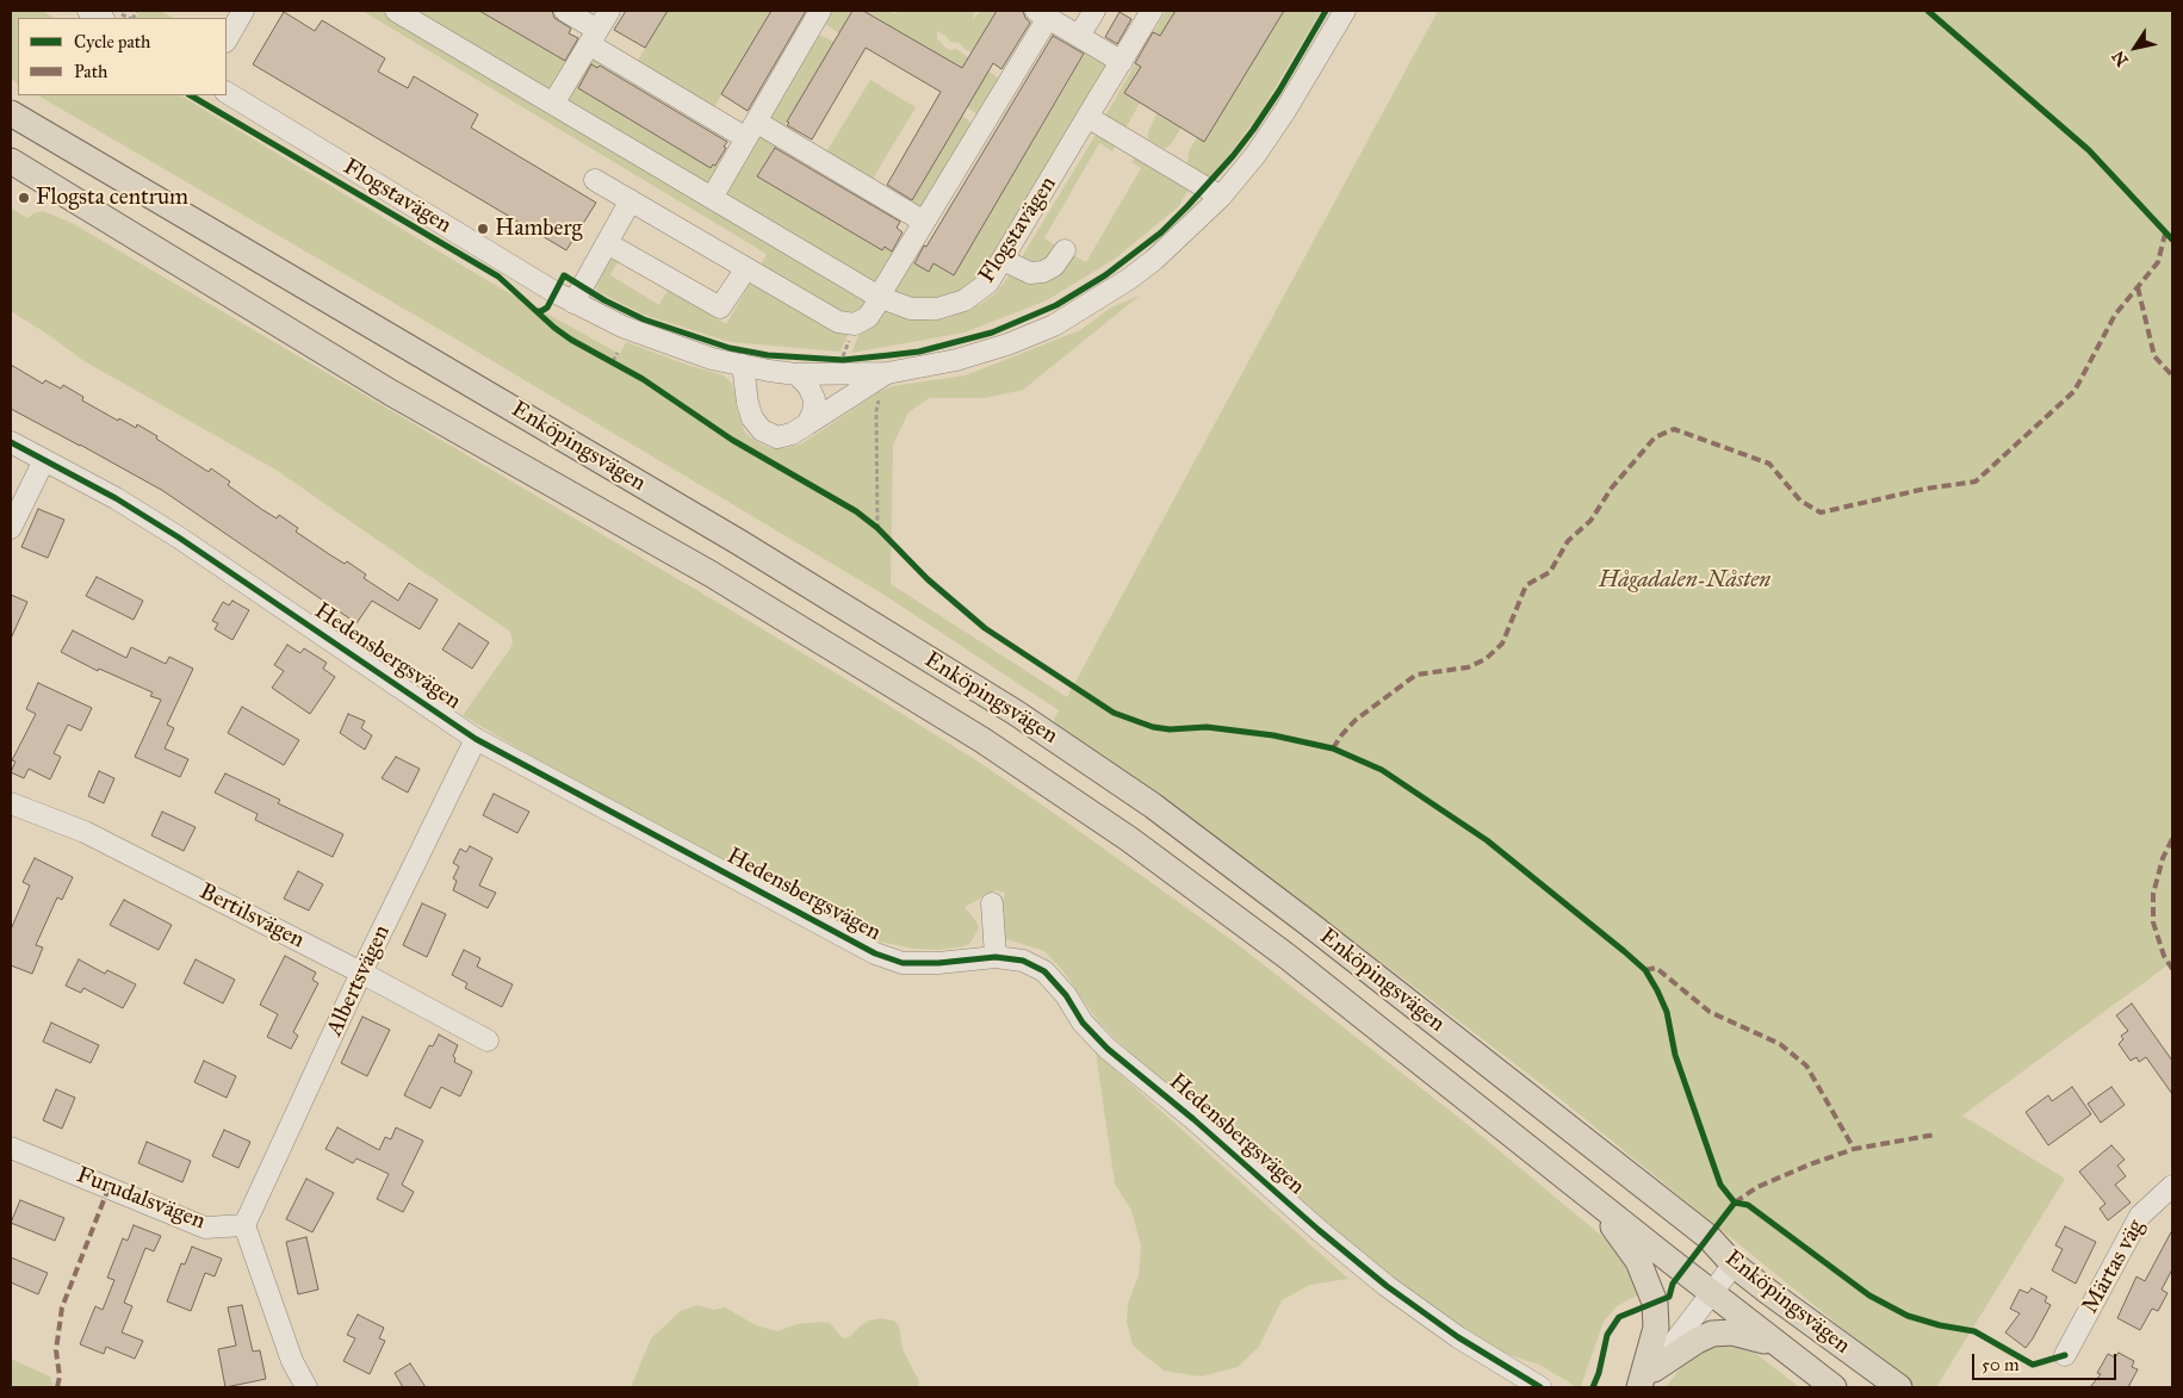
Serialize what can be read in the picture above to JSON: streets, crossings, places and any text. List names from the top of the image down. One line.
{"streets":{"main road":["Enköpingsvägen"],"street":["Flogstavägen","Hedensbergsvägen","Bertilsvägen","Albertsvägen","Furudalsvägen","Märtas väg"]},"crossings":[["Hedensbergsvägen","Albertsvägen"],["Bertilsvägen","Albertsvägen"],["Albertsvägen","Furudalsvägen"]],"parks":["Hågadalen-Nåsten"],"places":["Flogsta centrum","Hamberg"],"legend":["Cycle path","Path"],"scale_bar":"50 m","north":"bottom left"}
